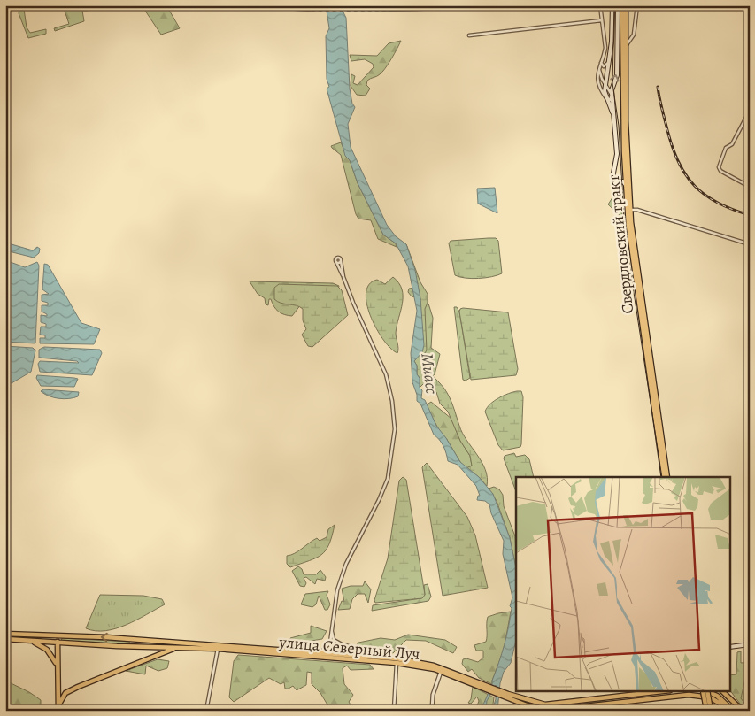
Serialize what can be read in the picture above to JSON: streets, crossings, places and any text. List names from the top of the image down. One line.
{"streets":{"main road":["Свердловский тракт","улица Северный Луч"]},"water":["Миасс"]}
